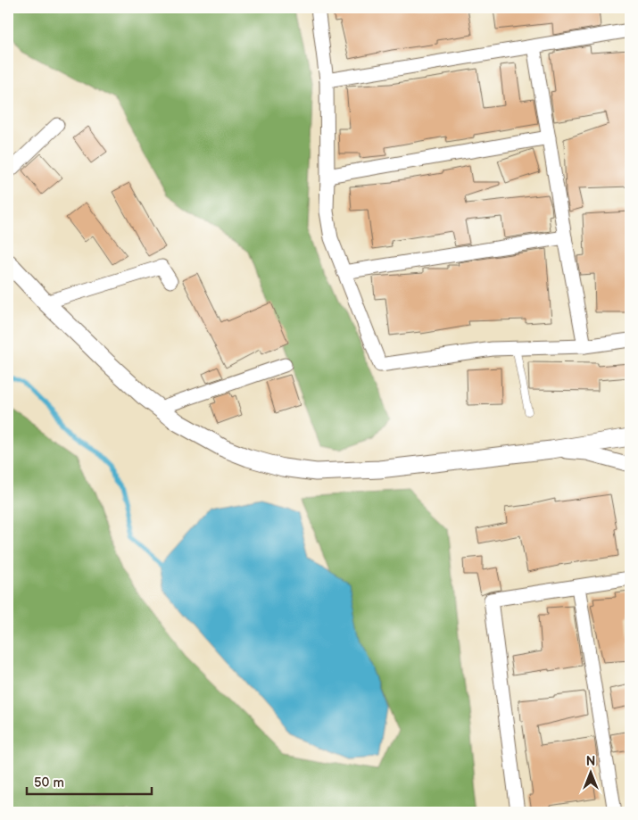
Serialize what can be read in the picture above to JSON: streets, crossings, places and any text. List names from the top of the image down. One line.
{"scale_bar":"50 m","north":"top"}
